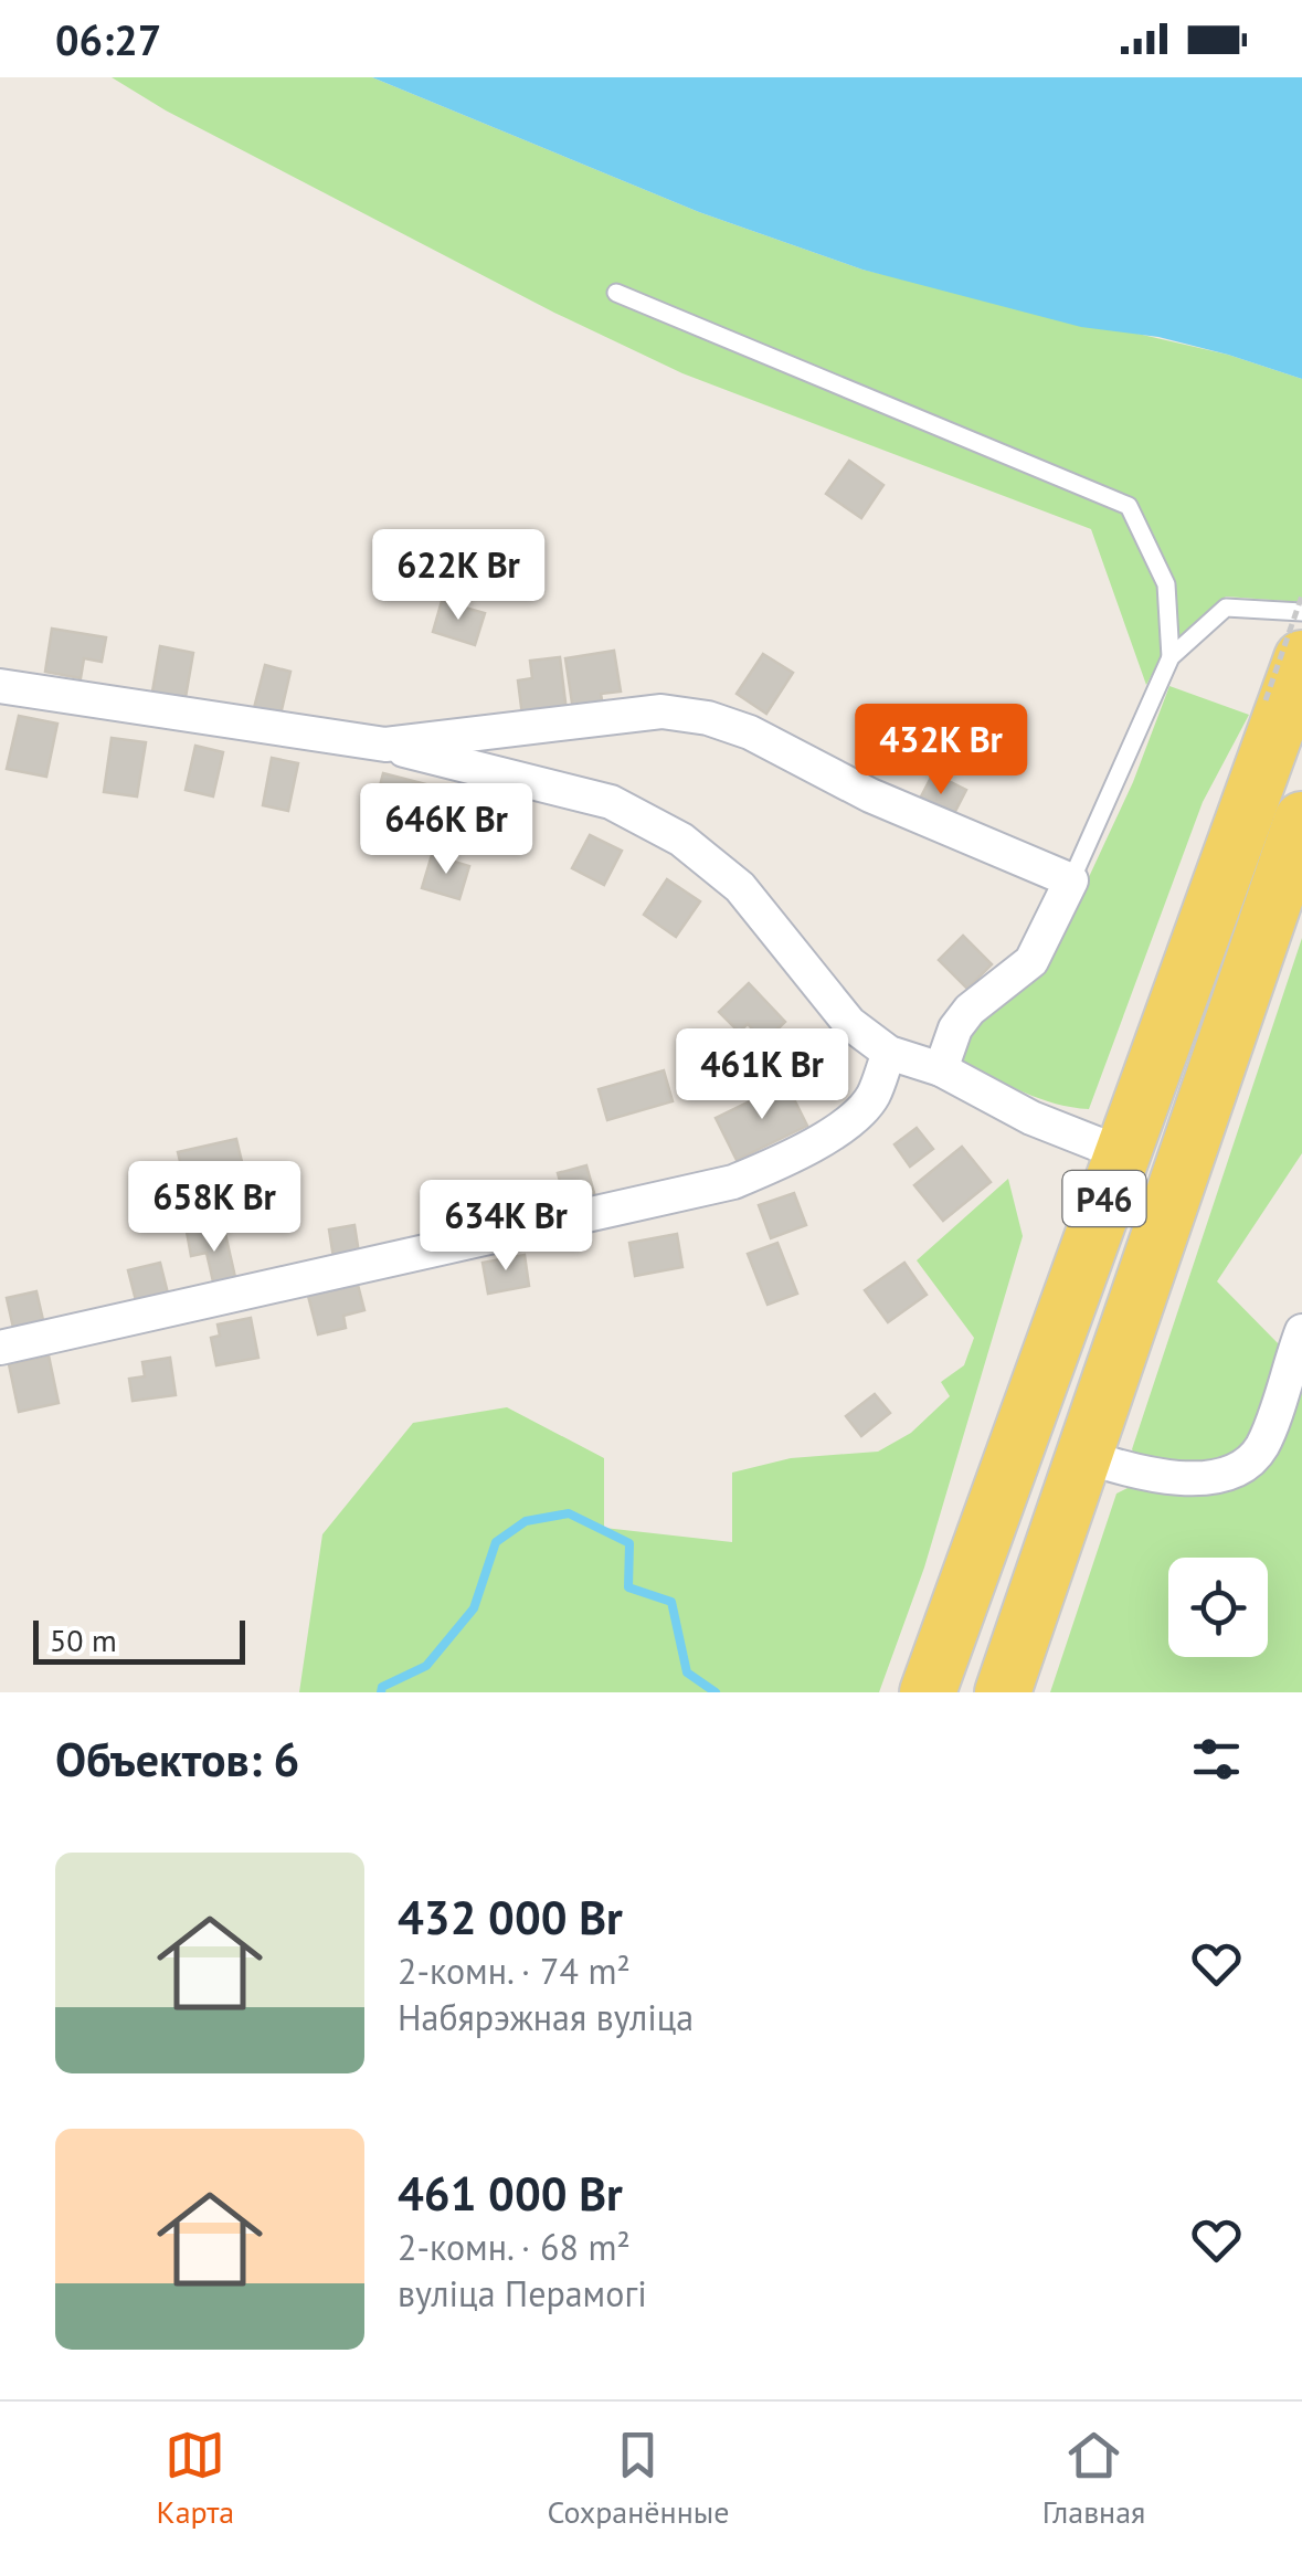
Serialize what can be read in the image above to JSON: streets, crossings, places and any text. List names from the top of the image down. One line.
{"streets":{"main road":["Р46"]},"scale_bar":"50 m","page":{"status":"06:27","price":["622K Br","432K Br","646K Br","461K Br","658K Br","634K Br"],"scale":"50 m","heading":"Объектов: 6","list":[{"name":"432 000 Br","note":"2-комн. · 74 m² · Набярэжная вуліца"},{"name":"461 000 Br","note":"2-комн. · 68 m² · вуліца Перамогі"}],"tabs":["Карта","Сохранённые","Главная"]}}
